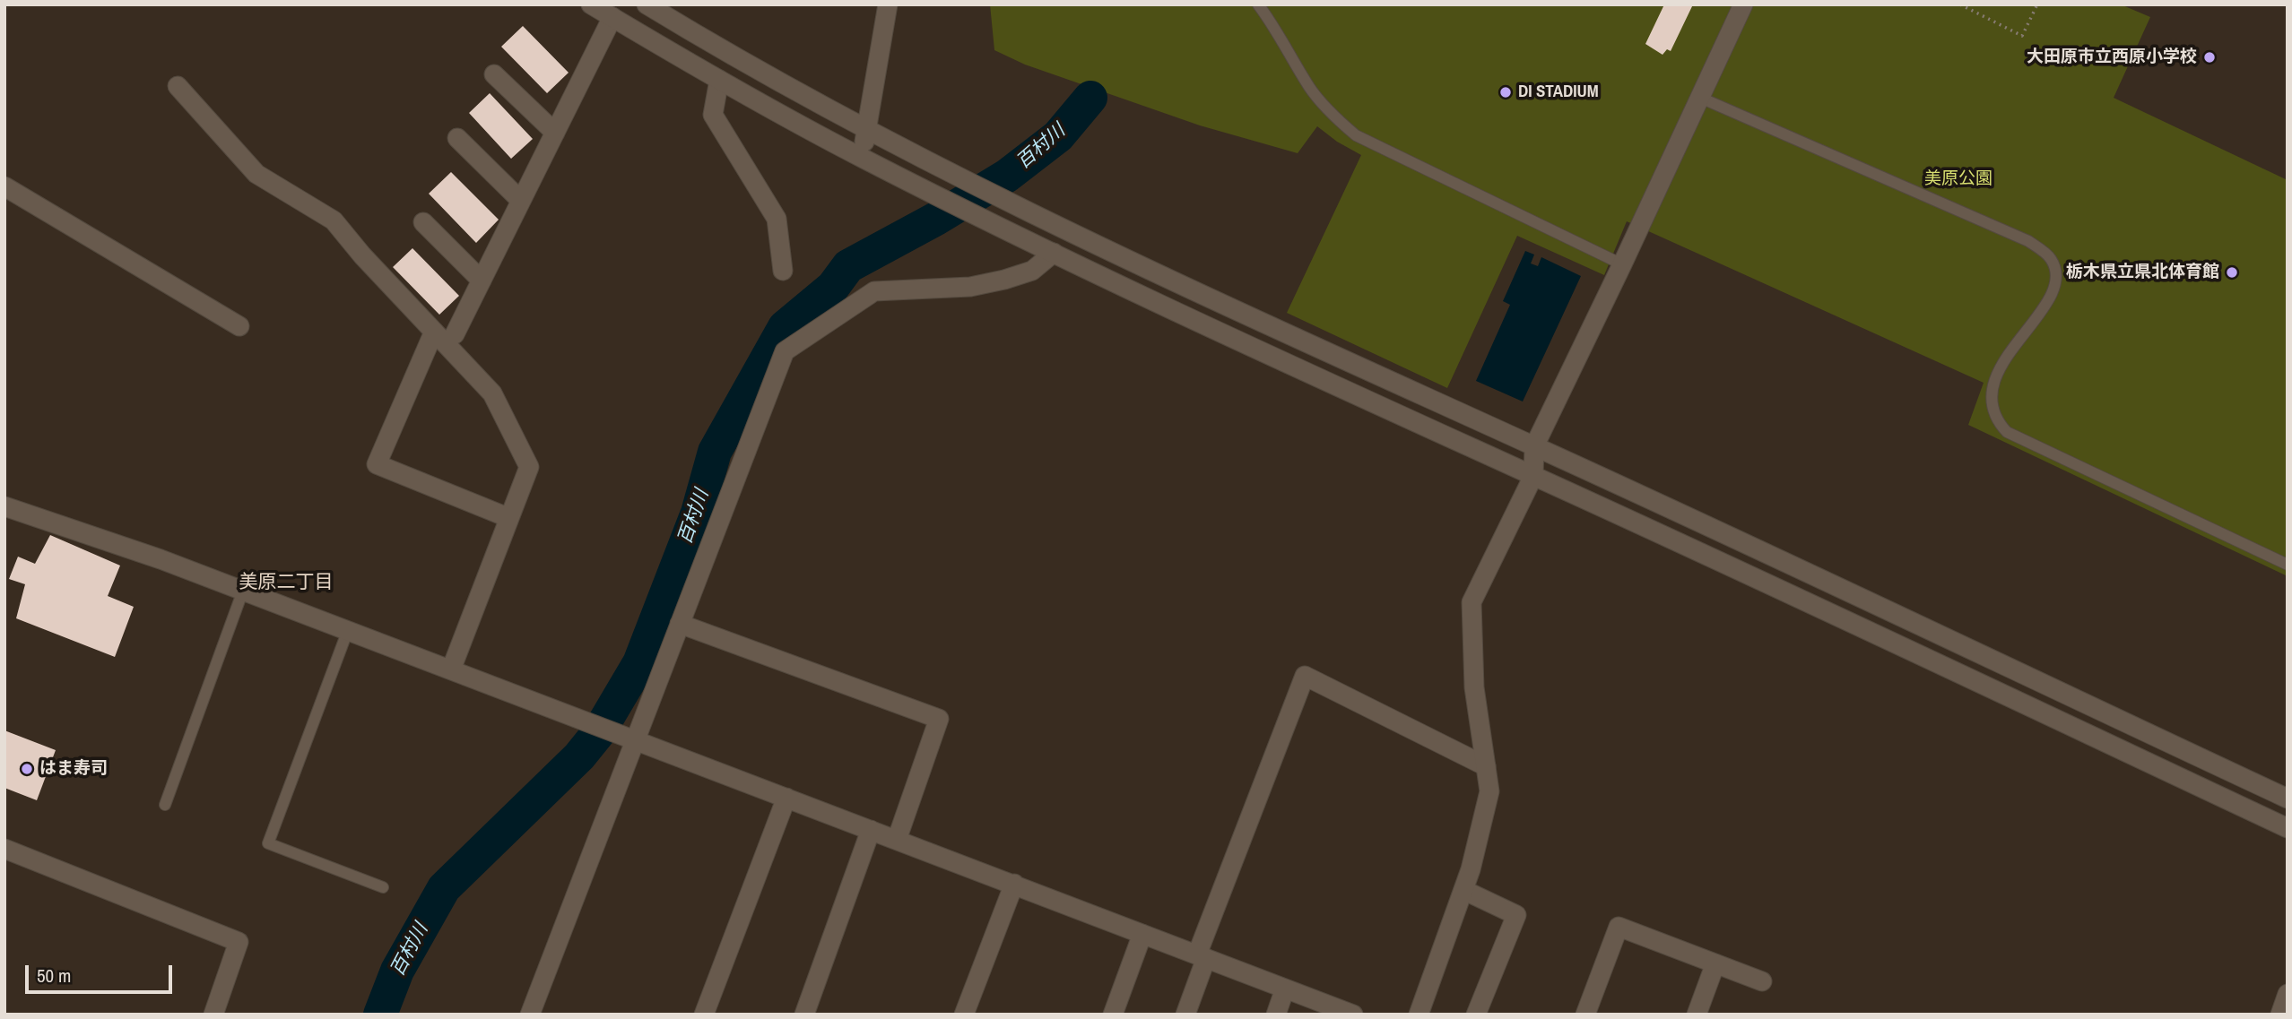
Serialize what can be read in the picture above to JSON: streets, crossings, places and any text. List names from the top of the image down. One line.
{"districts":["美原二丁目"],"water":["百村川"],"parks":["美原公園"],"places":["大田原市立西原小学校","DI STADIUM","栃木県立県北体育館","はま寿司"],"scale_bar":"50 m"}
